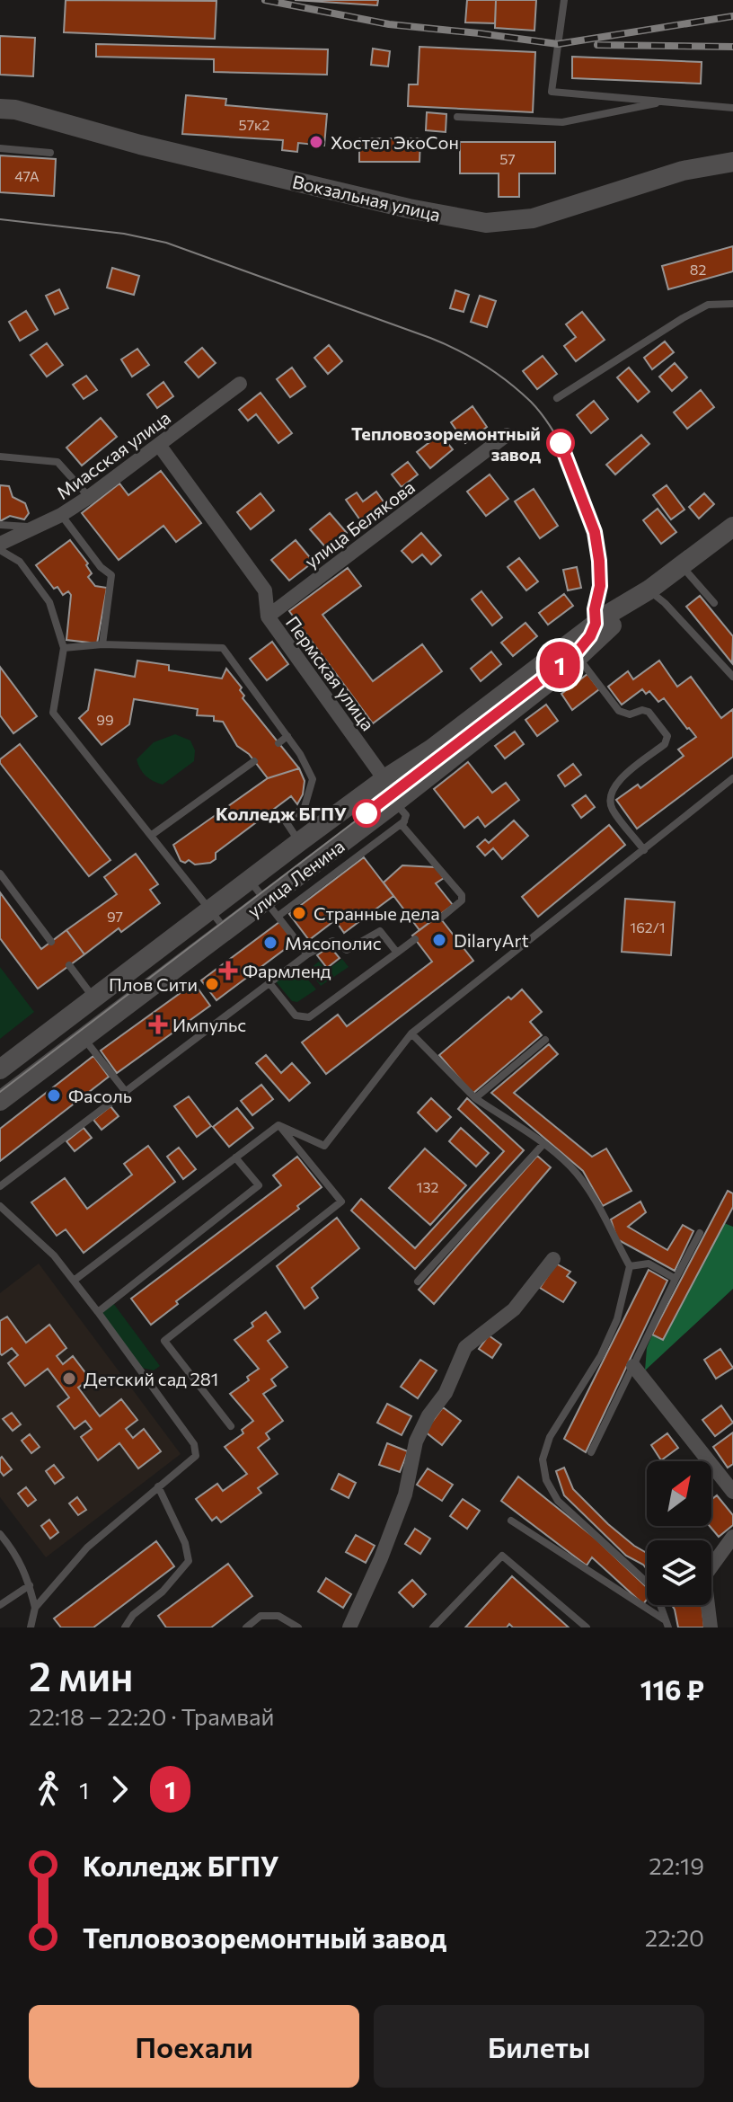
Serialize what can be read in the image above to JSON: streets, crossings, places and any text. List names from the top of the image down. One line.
{"streets":{"street":["Вокзальная улица","Миасская улица","улица Белякова","Пермская улица","улица Ленина"]},"crossings":[["Миасская улица","Пермская улица"],["улица Белякова","Пермская улица"],["Пермская улица","улица Ленина"]],"places":{"other":["Хостел ЭкоСон","Тепловозоремонтный завод","Колледж БГПУ","Странные дела","DilaryArt","Мясополис","Плов Сити","Фасоль","Детский сад 281"],"health":["Фармленд","Импульс"]},"lines":["tram line 1"],"house_numbers":["57к2","57","47А","82","99","97","162/1","132"],"north":"top right","page":{"on_map":"1","heading":["2 мин","22:18 – 22:20 · Трамвай","116 ₽"],"legs":["1","1"],"list":[{"name":"Колледж БГПУ","value":"22:19"},{"name":"Тепловозоремонтный завод","value":"22:20"}],"buttons":["Поехали","Билеты"]}}
